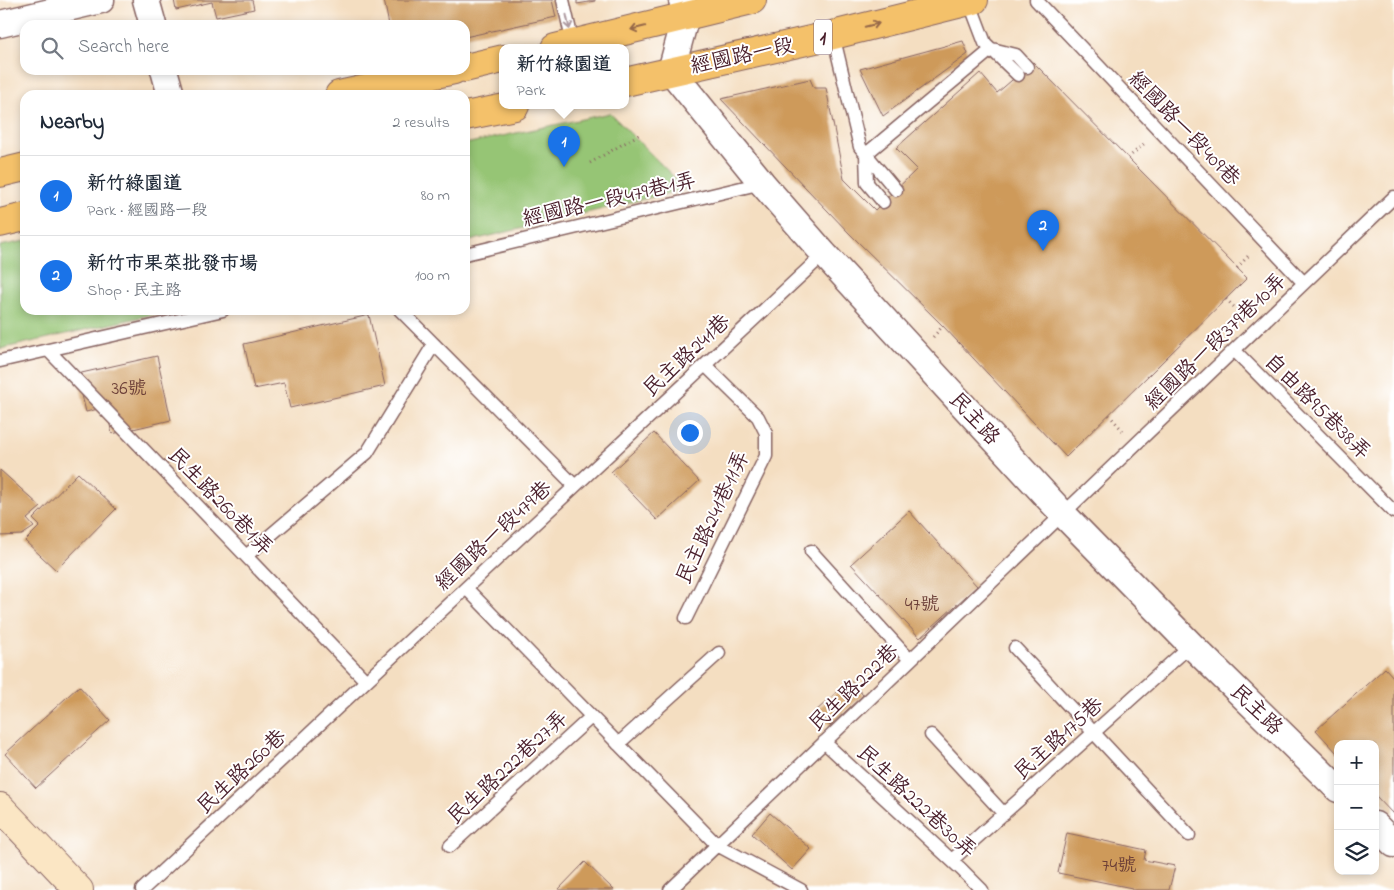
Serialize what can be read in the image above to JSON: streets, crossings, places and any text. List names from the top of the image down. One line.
{"streets":{"main road":["1","經國路一段"],"street":["民主路"],"lane":["經國路一段409巷","經國路一段479巷1弄","經國路一段379巷10弄","民主路241巷","自由路95巷38弄","民生路260巷1弄","民主路241巷11弄","經國路一段479巷","民生路222巷","民主路175巷","民生路222巷27弄","民生路260巷","民生路222巷30弄"]},"crossings":[["經國路一段","民主路"],["經國路一段409巷","經國路一段379巷10弄"],["經國路一段479巷1弄","民主路"],["經國路一段379巷10弄","自由路95巷38弄"],["經國路一段379巷10弄","民主路"],["經國路一段379巷10弄","民生路222巷"],["民主路241巷","民主路"],["民主路241巷","民主路241巷11弄"],["民主路241巷","經國路一段479巷"],["民主路","民生路222巷"],["民主路","民主路175巷"],["民生路260巷1弄","經國路一段479巷"],["民生路260巷1弄","民生路260巷"],["經國路一段479巷","民生路222巷27弄"],["經國路一段479巷","民生路260巷"],["民生路222巷","民生路222巷27弄"],["民生路222巷","民生路222巷30弄"],["民主路175巷","民生路222巷30弄"]],"one_way":["經國路一段"],"house_numbers":["36號","47號","74號"],"page":{"search":"Search here","popup":["新竹綠園道","Park"],"heading":["Nearby","2 results"],"pins":["1","2"],"list":[{"mark":"1","name":"新竹綠園道","note":"Park · 經國路一段","value":"80 m"},{"mark":"2","name":"新竹市果菜批發市場","note":"Shop · 民主路","value":"100 m"}],"map_buttons":["+","−"]}}
